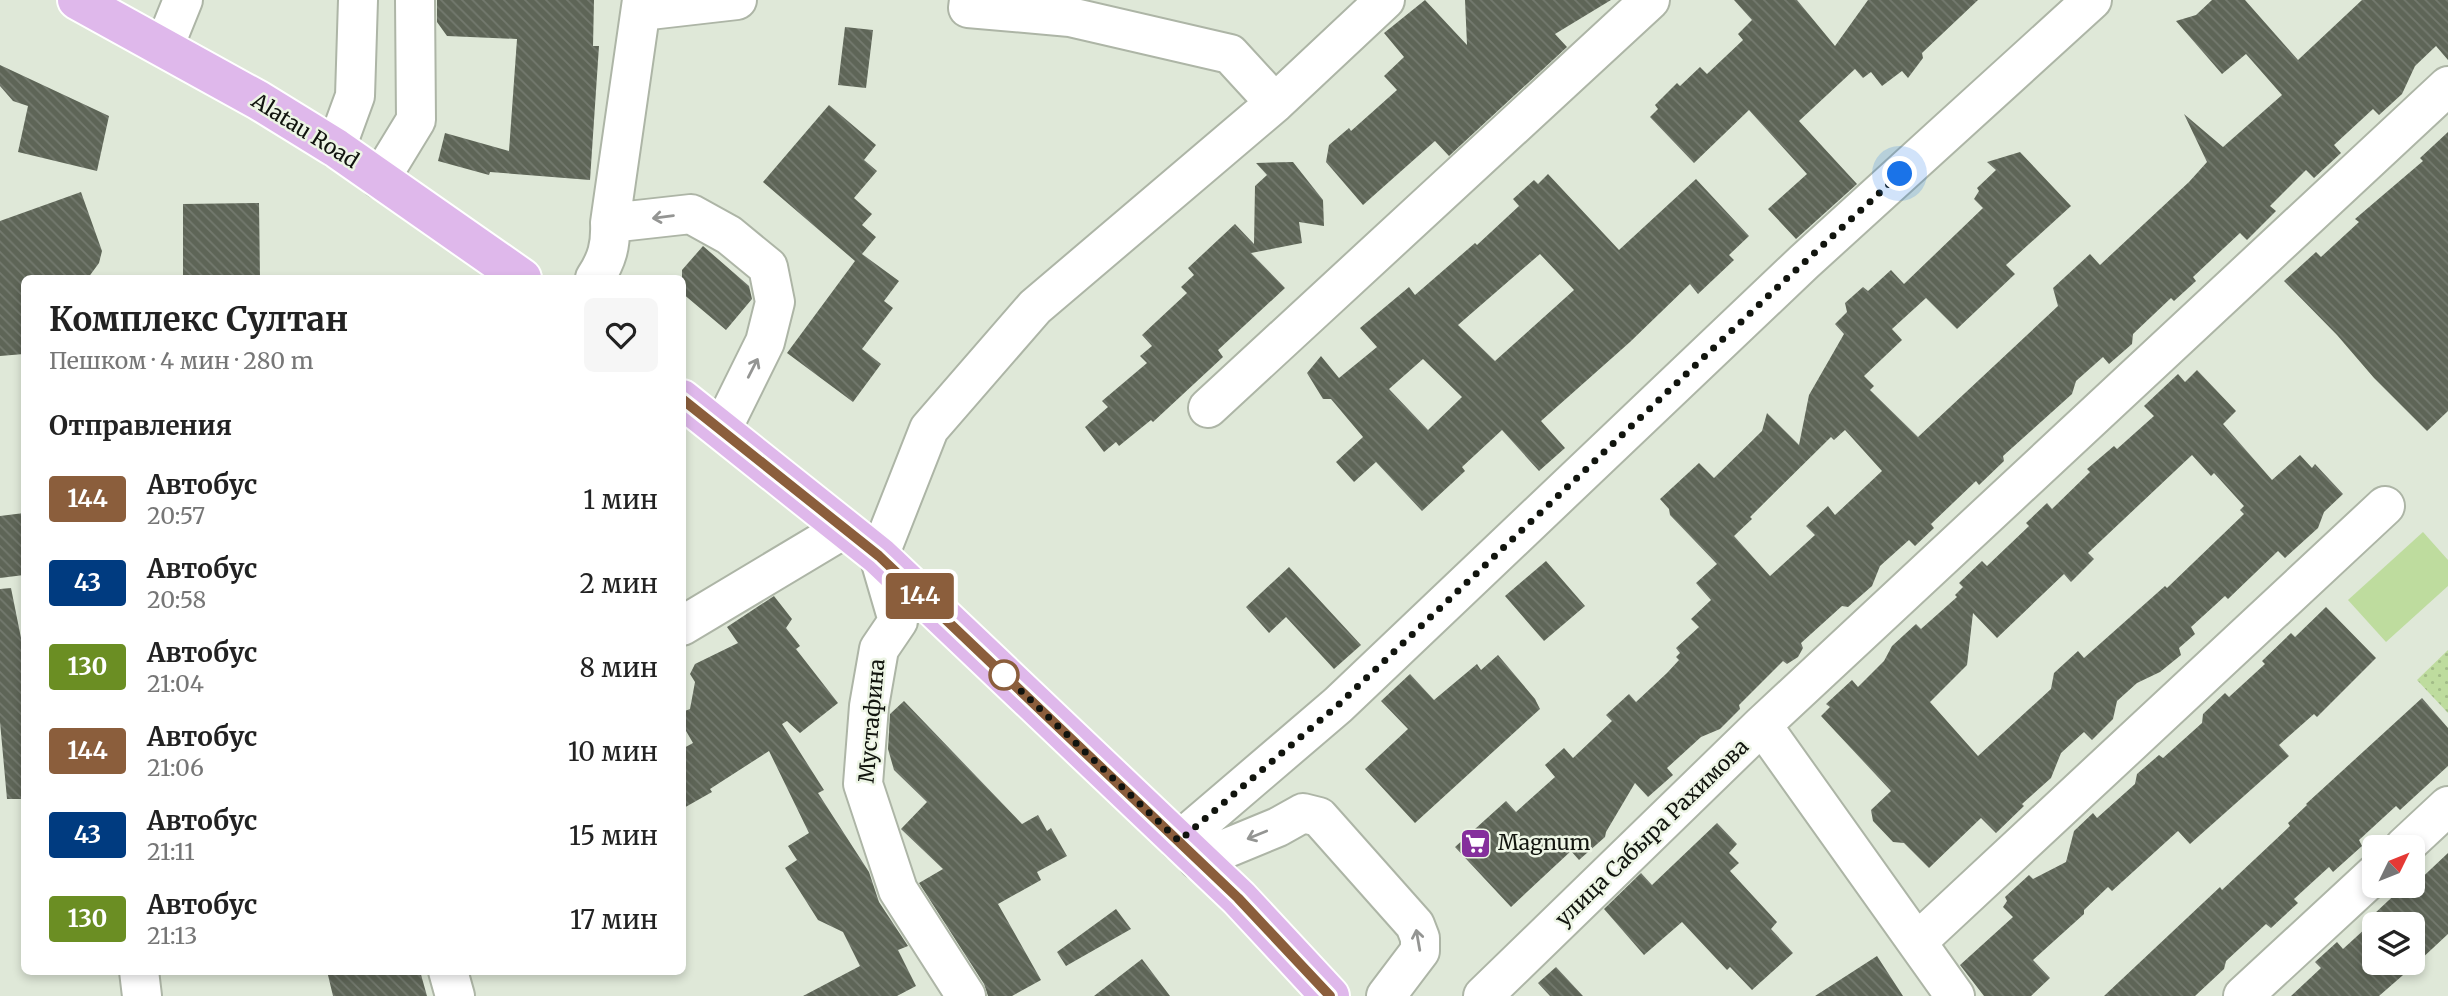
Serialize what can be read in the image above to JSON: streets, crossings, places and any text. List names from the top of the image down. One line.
{"streets":{"main road":["Alatau Road"],"street":["Мустафина","улица Сабыра Рахимова"]},"places":{"supermarket":["Magnum"]},"lines":["bus line 144"],"north":"top right","page":{"on_map":"144","heading":[["Комплекс Султан","Пешком · 4 мин · 280 m"],"Отправления"],"list":[{"mark":"144","name":"Автобус","note":"20:57","value":"1 мин"},{"mark":"43","name":"Автобус","note":"20:58","value":"2 мин"},{"mark":"130","name":"Автобус","note":"21:04","value":"8 мин"},{"mark":"144","name":"Автобус","note":"21:06","value":"10 мин"},{"mark":"43","name":"Автобус","note":"21:11","value":"15 мин"},{"mark":"130","name":"Автобус","note":"21:13","value":"17 мин"}]}}
